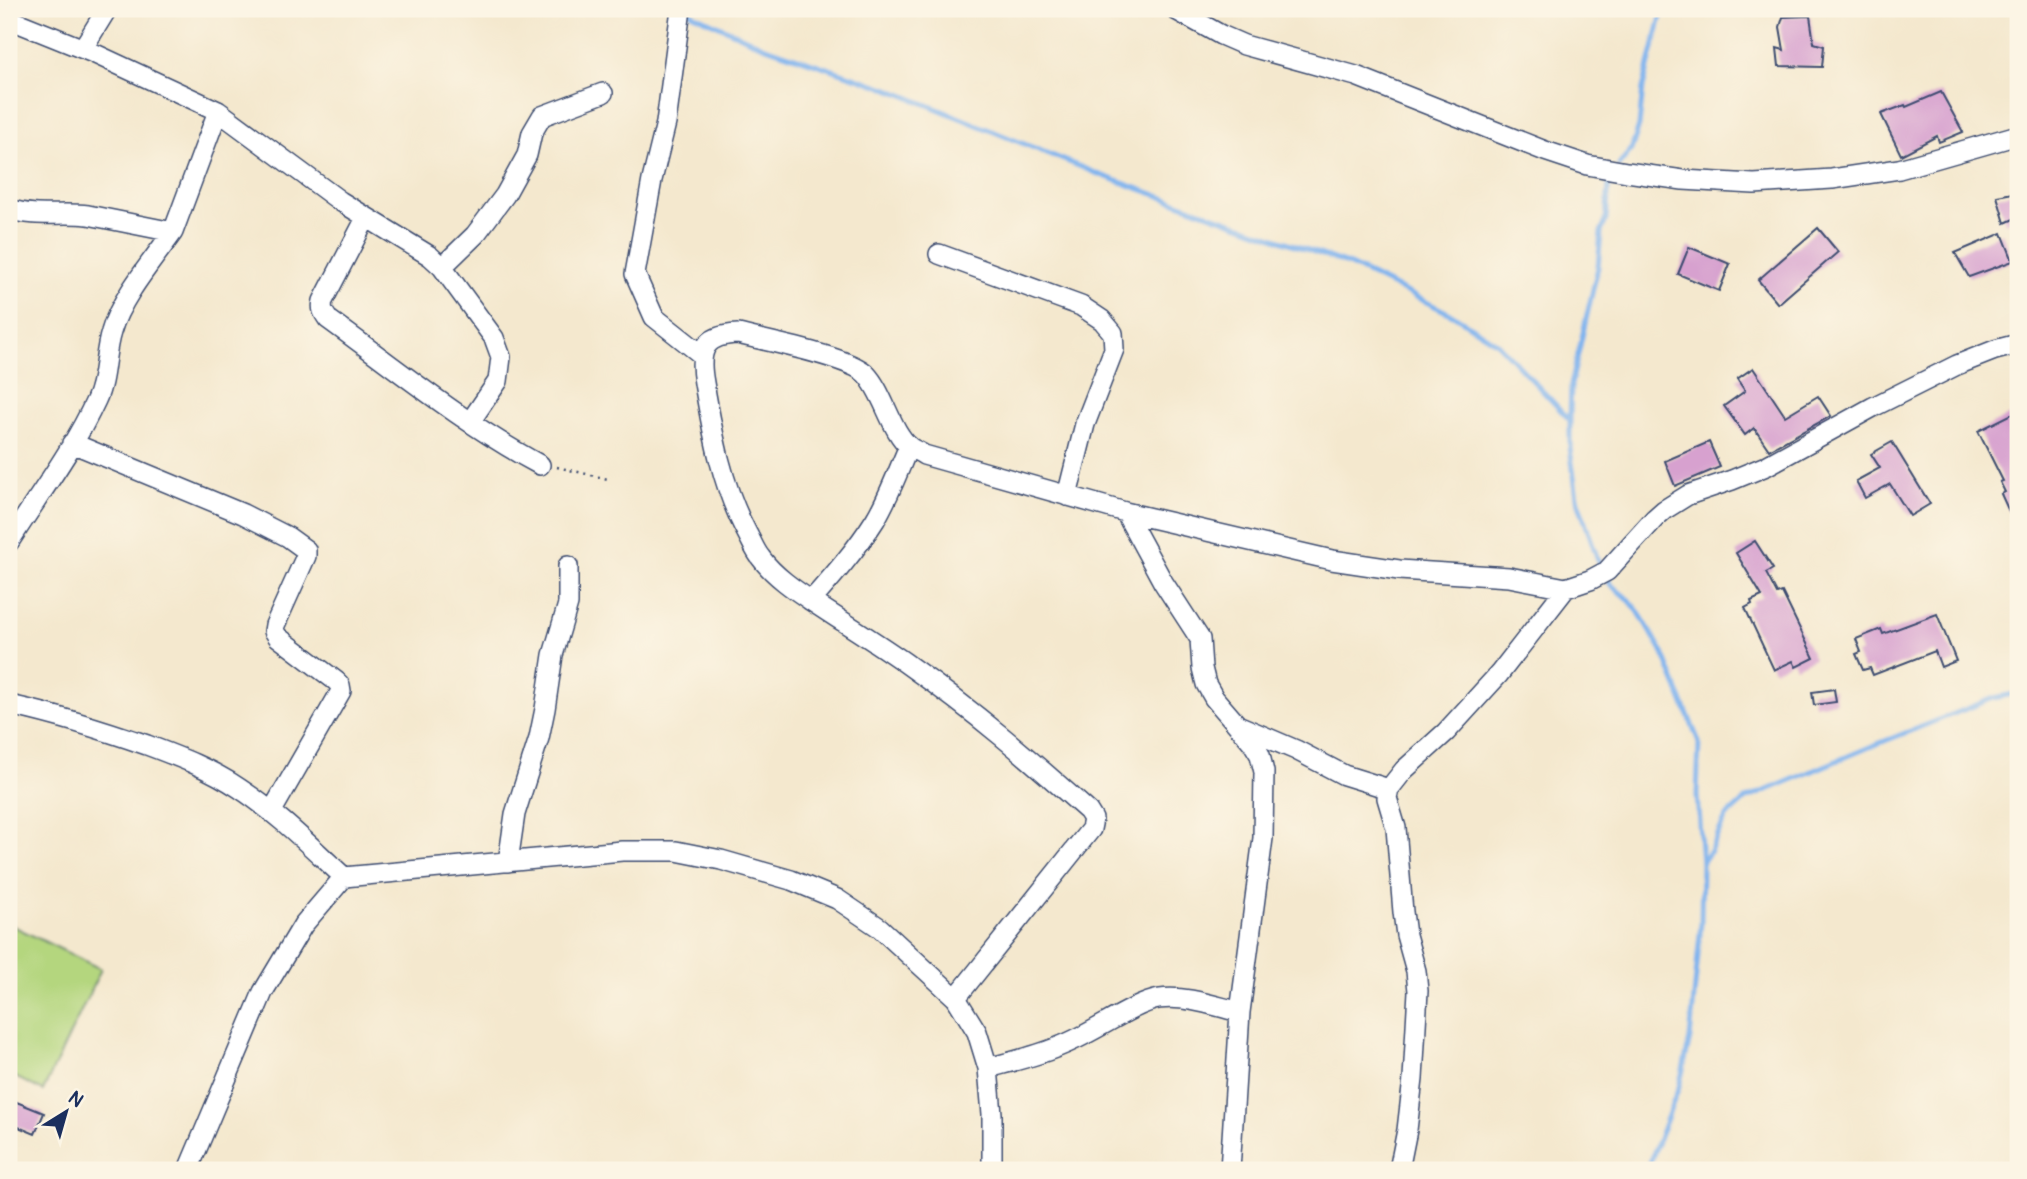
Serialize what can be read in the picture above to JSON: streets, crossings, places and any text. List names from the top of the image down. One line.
{"north":"top right"}
